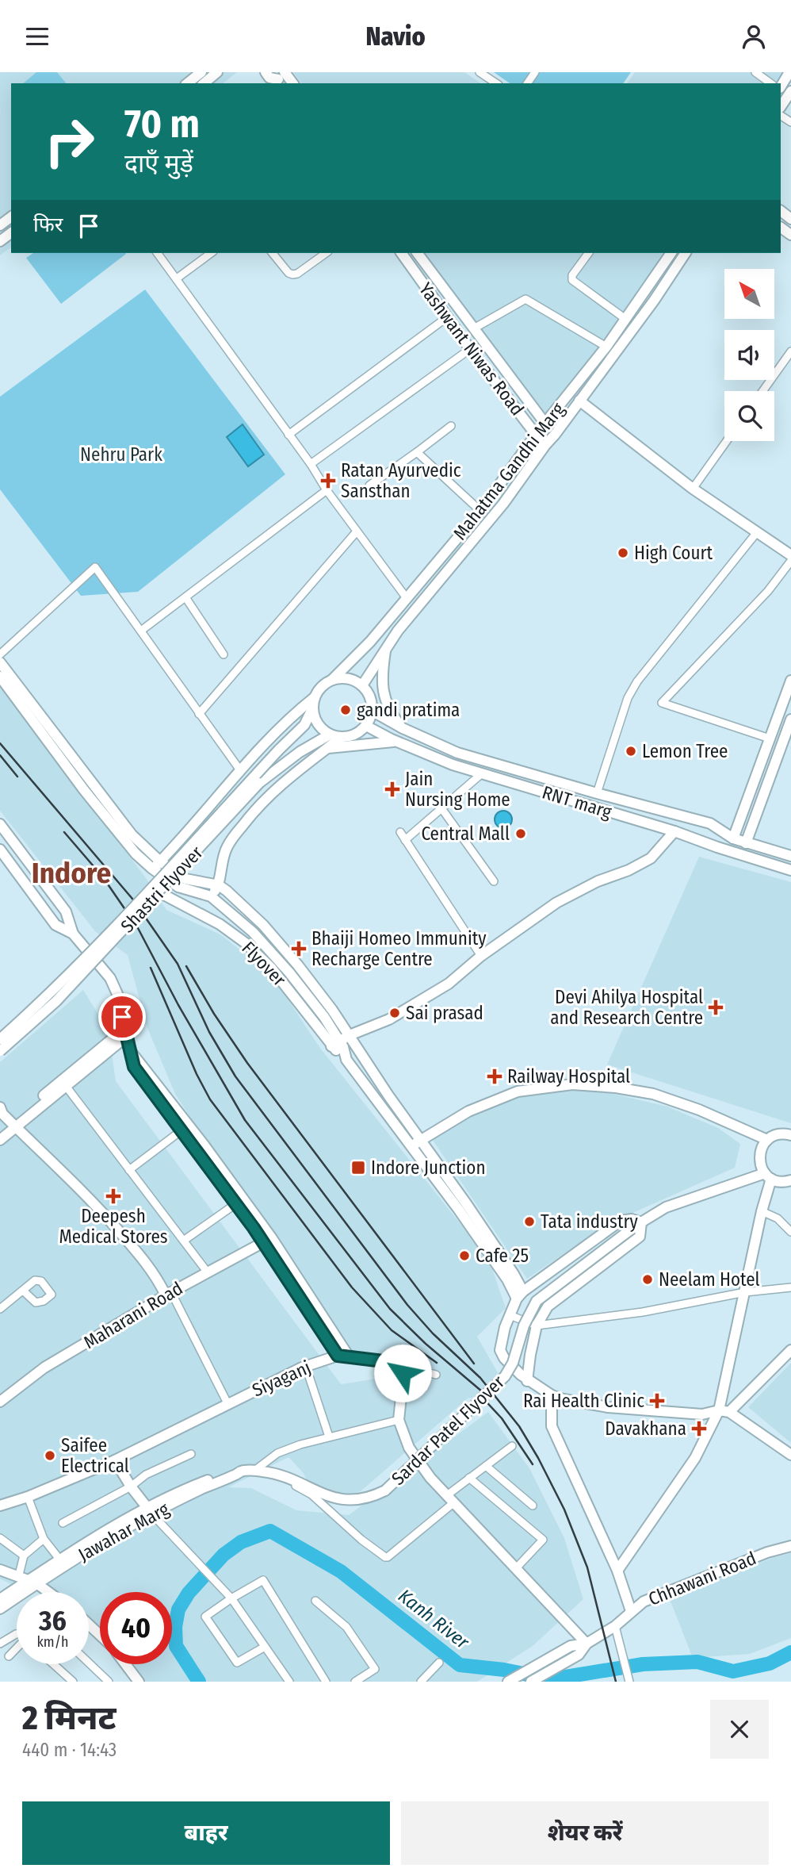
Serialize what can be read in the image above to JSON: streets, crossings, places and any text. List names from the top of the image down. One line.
{"streets":{"street":["Yashwant Niwas Road","Mahatma Gandhi Marg","RNT marg","Shastri Flyover","Flyover","Maharani Road","Siyaganj","Sardar Patel Flyover","Jawahar Marg","Chhawani Road"]},"crossings":[["Yashwant Niwas Road","Mahatma Gandhi Marg"],["Mahatma Gandhi Marg","RNT marg"],["Mahatma Gandhi Marg","Shastri Flyover"],["RNT marg","Shastri Flyover"],["Shastri Flyover","Flyover"]],"districts":["Indore"],"water":["Kanh River"],"parks":["Nehru Park"],"places":{"health":["Ratan Ayurvedic Sansthan","Jain Nursing Home","Bhaiji Homeo Immunity Recharge Centre","Devi Ahilya Hospital and Research Centre","Railway Hospital","Deepesh Medical Stores","Rai Health Clinic","Davakhana"],"other":["High Court","gandi pratima","Lemon Tree","Central Mall","Sai prasad","Tata industry","Cafe 25","Neelam Hotel","Saifee Electrical"],"transit":["Indore Junction"]},"north":"top left","page":{"header":"Navio","turn":["70 m","दाएँ मुड़ें"],"then":"फिर","speed":"36 km/h","limit":"40","heading":["2 मिनट","440 m · 14:43"],"buttons":["बाहर","शेयर करें"]}}
